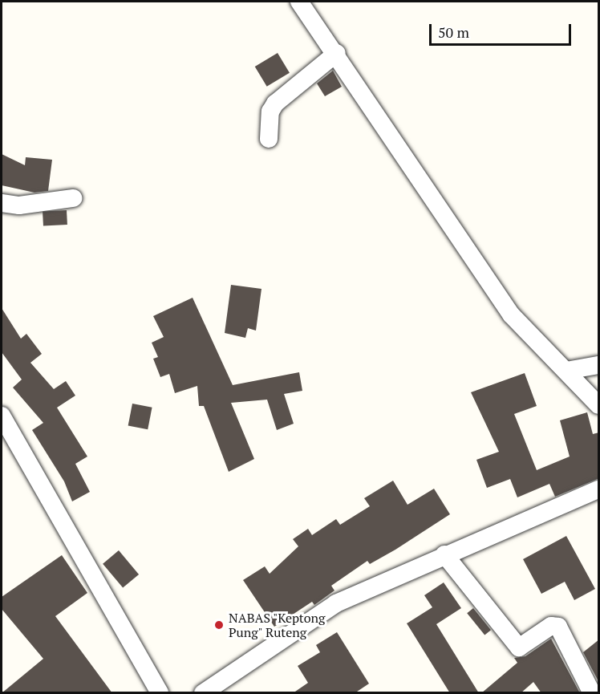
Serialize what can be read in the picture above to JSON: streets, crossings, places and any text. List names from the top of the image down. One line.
{"places":["NABAS \"Keptong Pung\" Ruteng"],"scale_bar":"50 m"}
